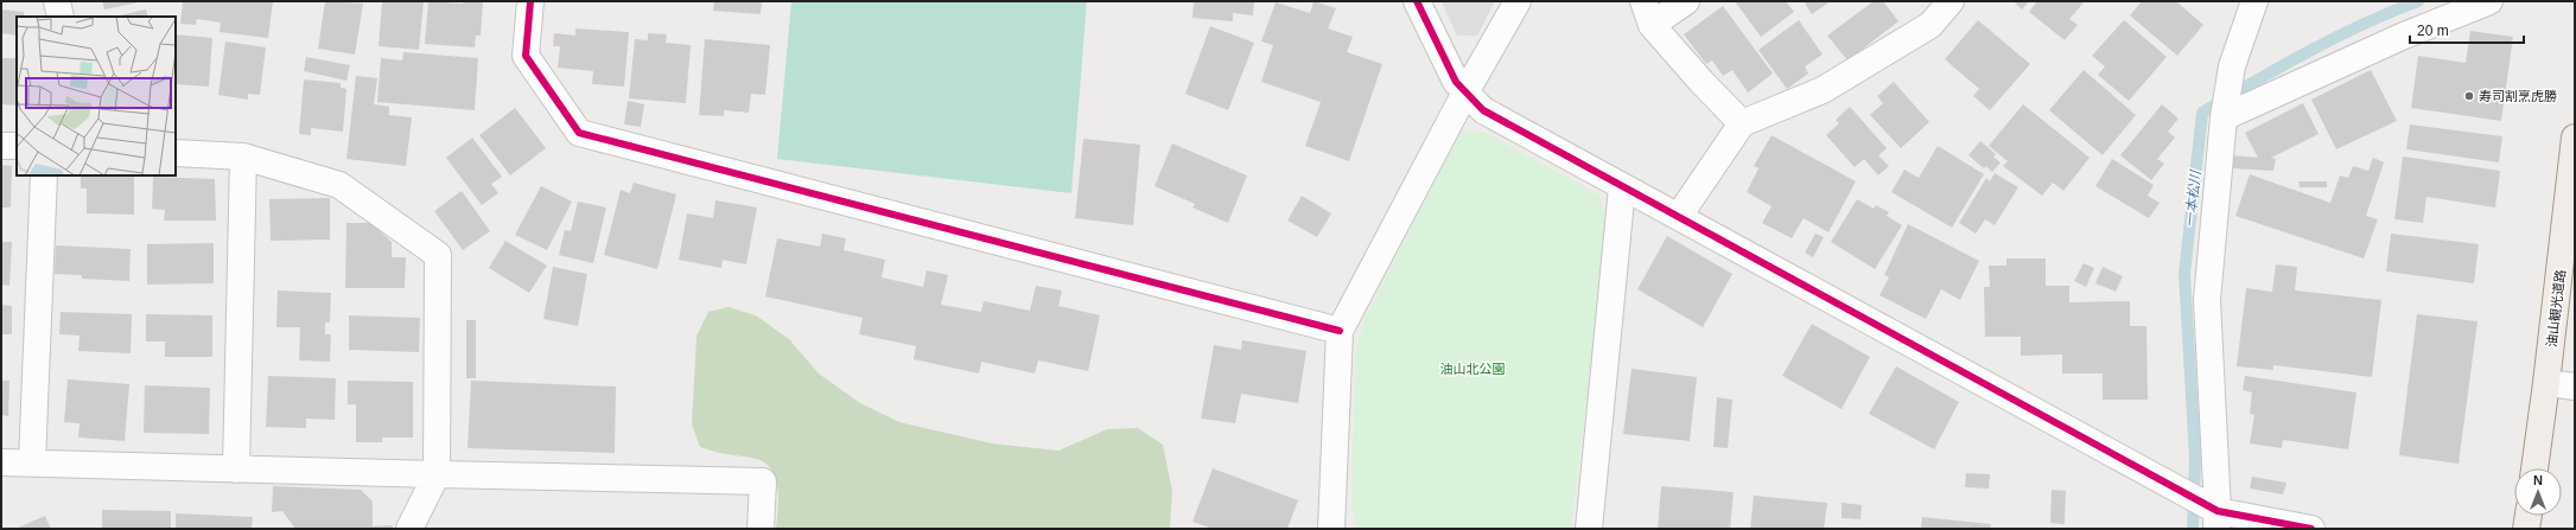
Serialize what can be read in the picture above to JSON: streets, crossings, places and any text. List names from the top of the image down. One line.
{"streets":{"main road":["油山観光道路"]},"water":["一本松川"],"parks":["油山北公園"],"places":["寿司割烹虎勝"],"scale_bar":"20 m","north":"top"}
